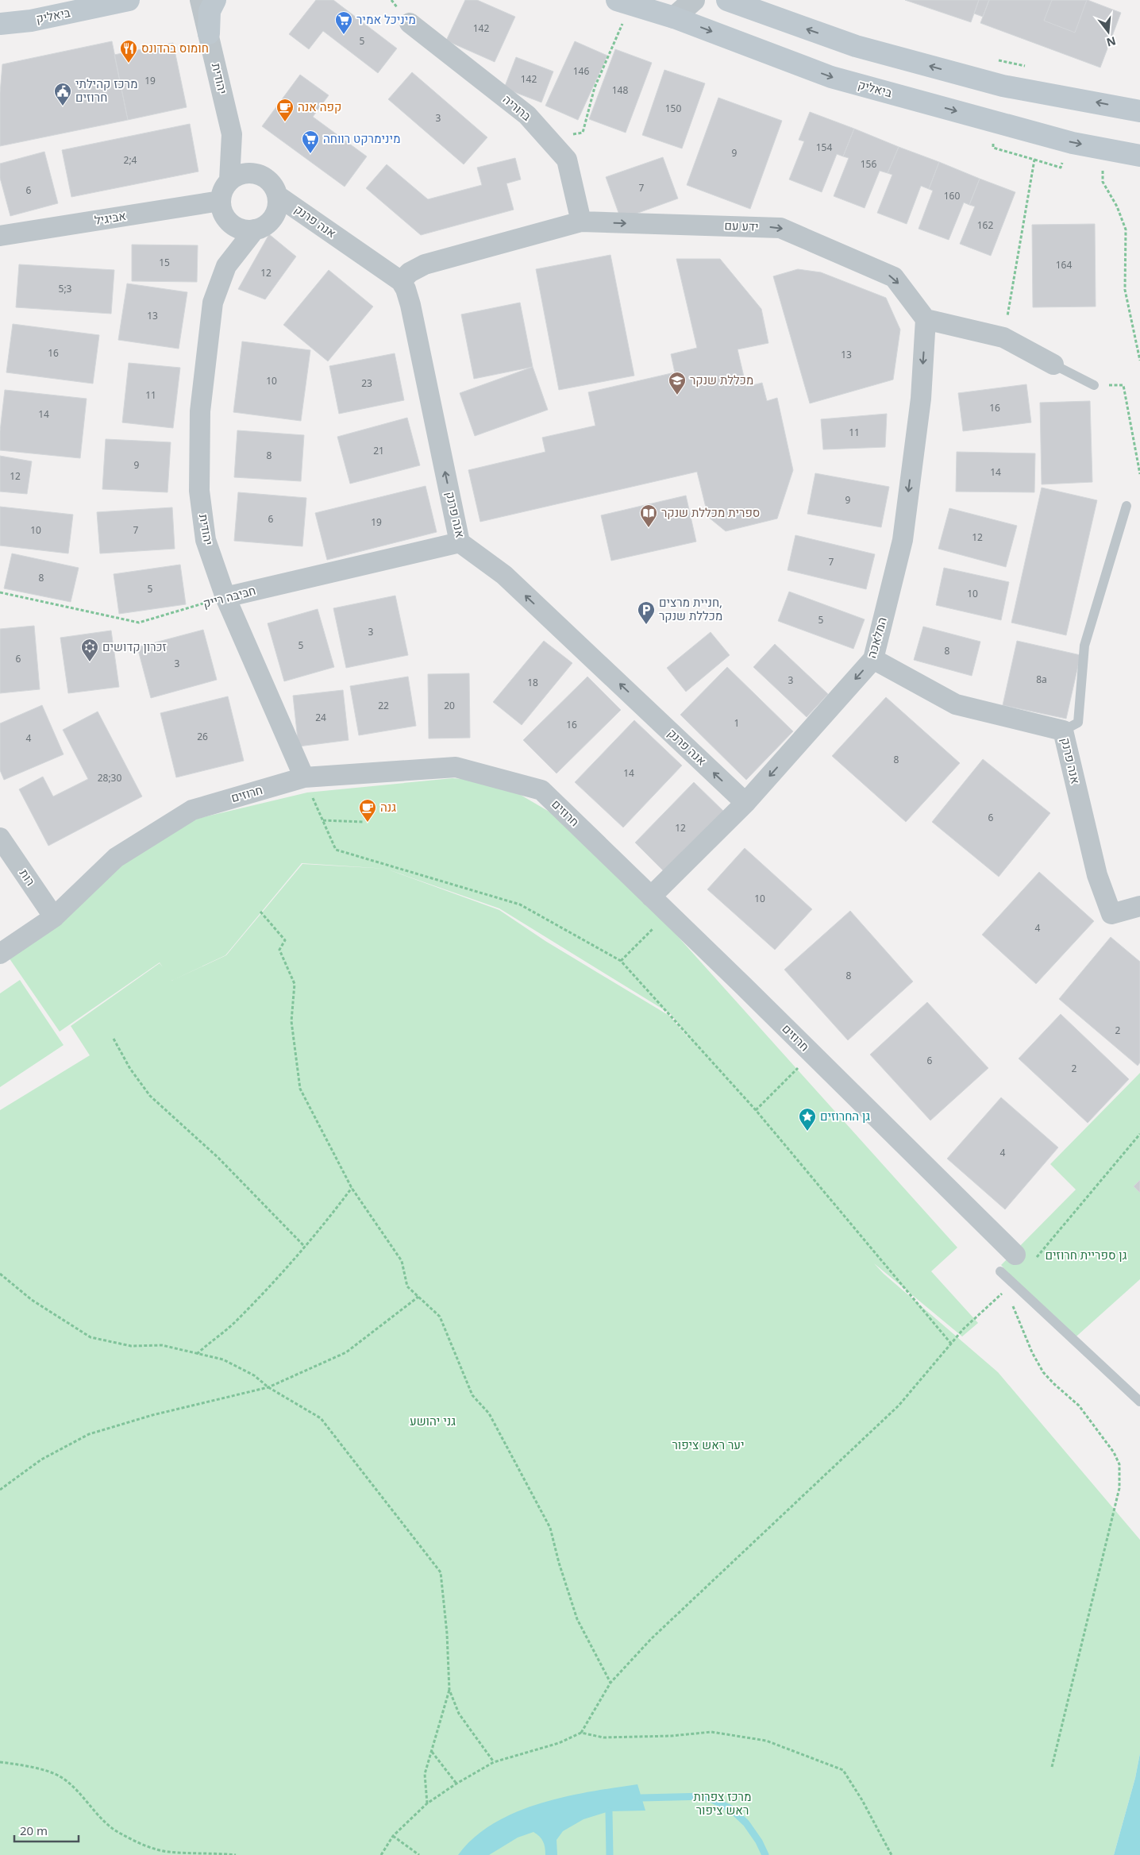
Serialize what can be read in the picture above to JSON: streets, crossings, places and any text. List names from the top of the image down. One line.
{"streets":{"main road":["ביאליק"],"street":["יהודית","ברוריה","אביגיל","אנה פרנק","ידע עם","חביבה רייק","המלאכה","חרוזים","רות"]},"crossings":[["יהודית","אביגיל"],["יהודית","אנה פרנק"],["יהודית","חביבה רייק"],["יהודית","חרוזים"],["ברוריה","ידע עם"],["אביגיל","אנה פרנק"],["אנה פרנק","ידע עם"],["אנה פרנק","חביבה רייק"],["אנה פרנק","המלאכה"],["ידע עם","המלאכה"],["המלאכה","חרוזים"],["חרוזים","רות"]],"one_way":["אנה פרנק","ידע עם","המלאכה"],"parks":["גן ספריית חרוזים","גני יהושע","יער ראש ציפור","מרכז צפרות ראש ציפור"],"places":{"supermarket":["מיניכל אמיר","מינימרקט רווחה"],"restaurant":["חומוס בהדונס"],"public building":["מרכז קהילתי חרוזים"],"cafe":["קפה אנה","גנה"],"school or university":["מכללת שנקר"],"library":["ספרית מכללת שנקר"],"parking":["חניית מרצים, מכללת שנקר"],"synagogue":["זכרון קדושים"],"place":["גן החרוזים"]},"house_numbers":["142","5","146","142","19","148","150","3","154","9","2;4","156","7","6","160","162","15","164","12","5;3","13","16","13","10","23","11","16","14","11","21","8","9","14","12","9","6","19","10","7","12","7","8","5","10","5","3","5","8","6","3","8a","3","18","22","20","24","1","16","26","4","8","14","28;30","6","12","10","4","8","2","6","2","4"],"scale_bar":"20 m","north":"bottom"}
